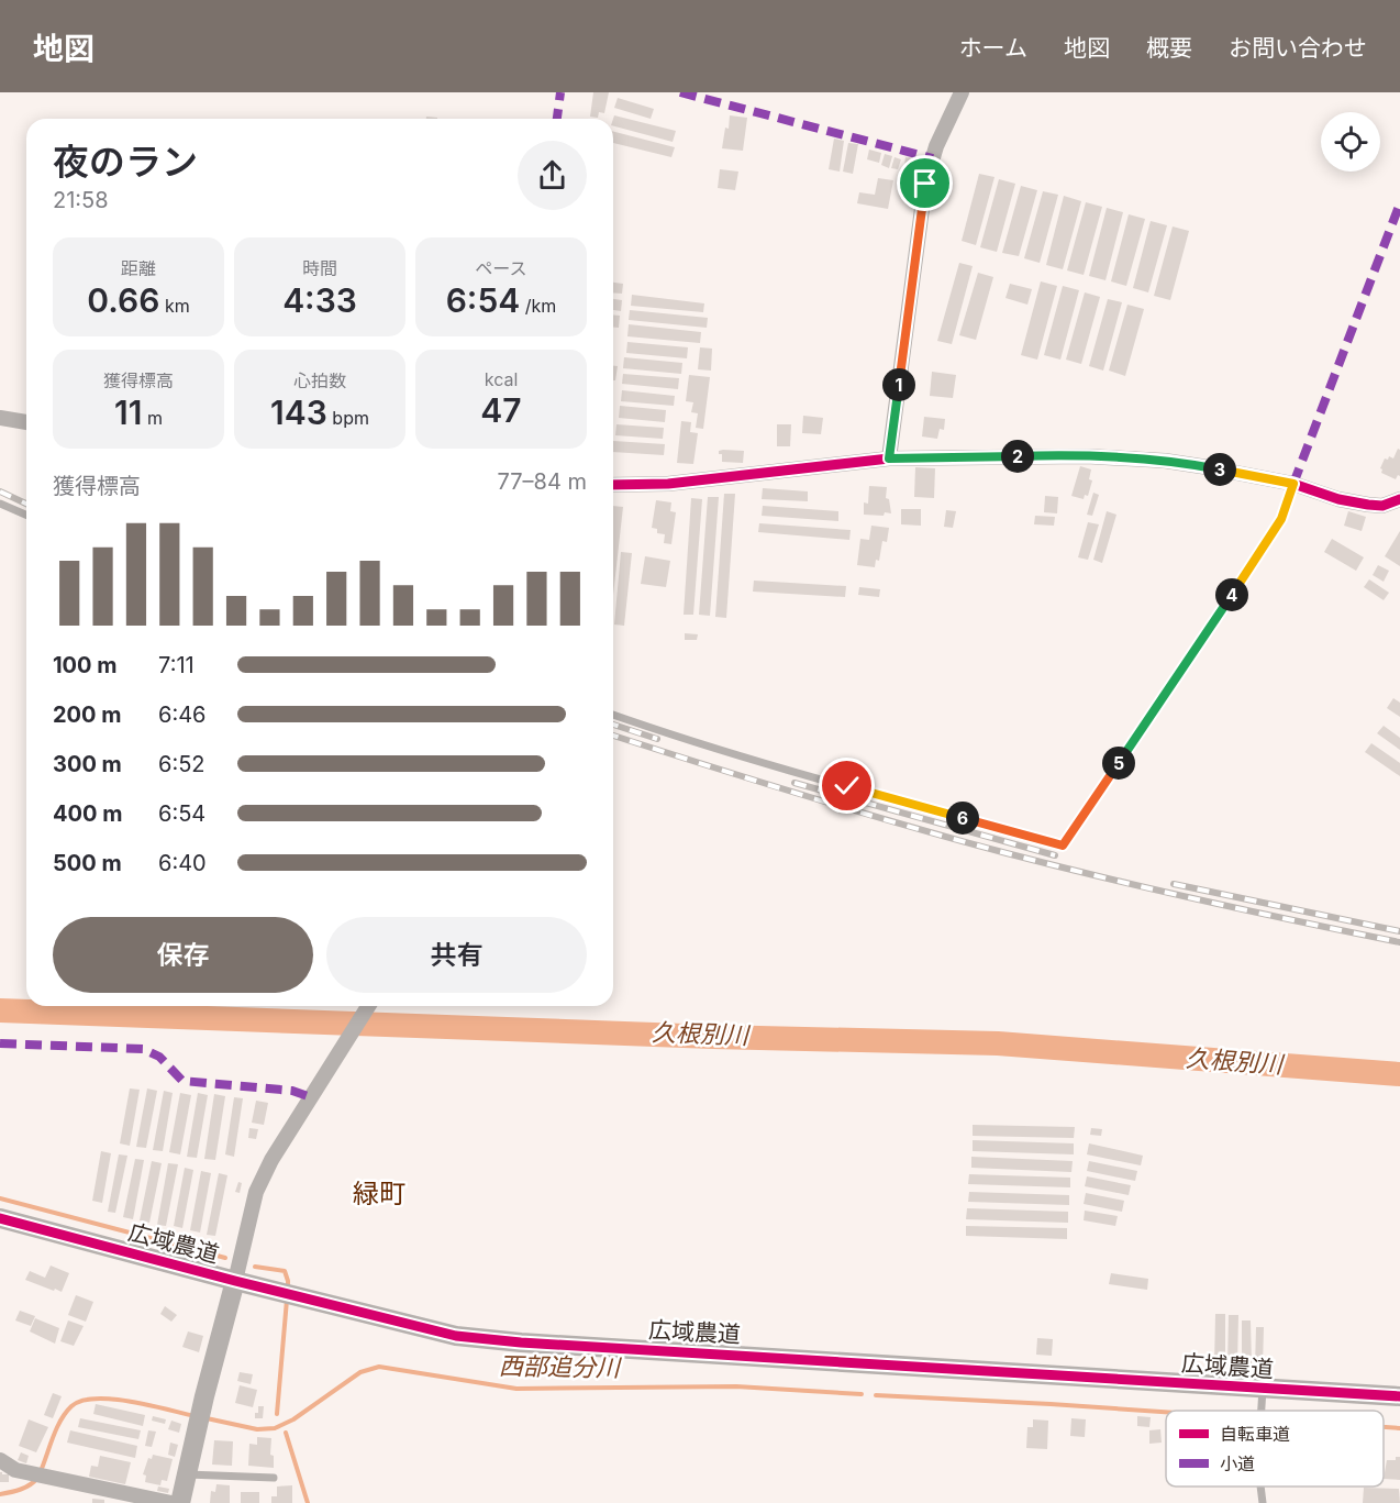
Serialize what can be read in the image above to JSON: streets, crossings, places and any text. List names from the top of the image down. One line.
{"streets":{"street":["広域農道"]},"districts":["緑町"],"water":["久根別川","西部追分川"],"legend":["自転車道","小道"],"page":{"header":"地図","nav":["ホーム","地図","概要","お問い合わせ"],"heading":["夜のラン","21:58"],"stats":[["距離","0.66 km"],["時間","4:33"],["ペース","6:54 /km"],["獲得標高","11 m"],["心拍数","143 bpm"],["kcal","47"]],"pins":["1","2","3","4","5","6"],"chart":["獲得標高","77–84 m"],"list":[{"name":"100 m","note":"7:11"},{"name":"200 m","note":"6:46"},{"name":"300 m","note":"6:52"},{"name":"400 m","note":"6:54"},{"name":"500 m","note":"6:40"}],"buttons":["保存","共有"]}}
